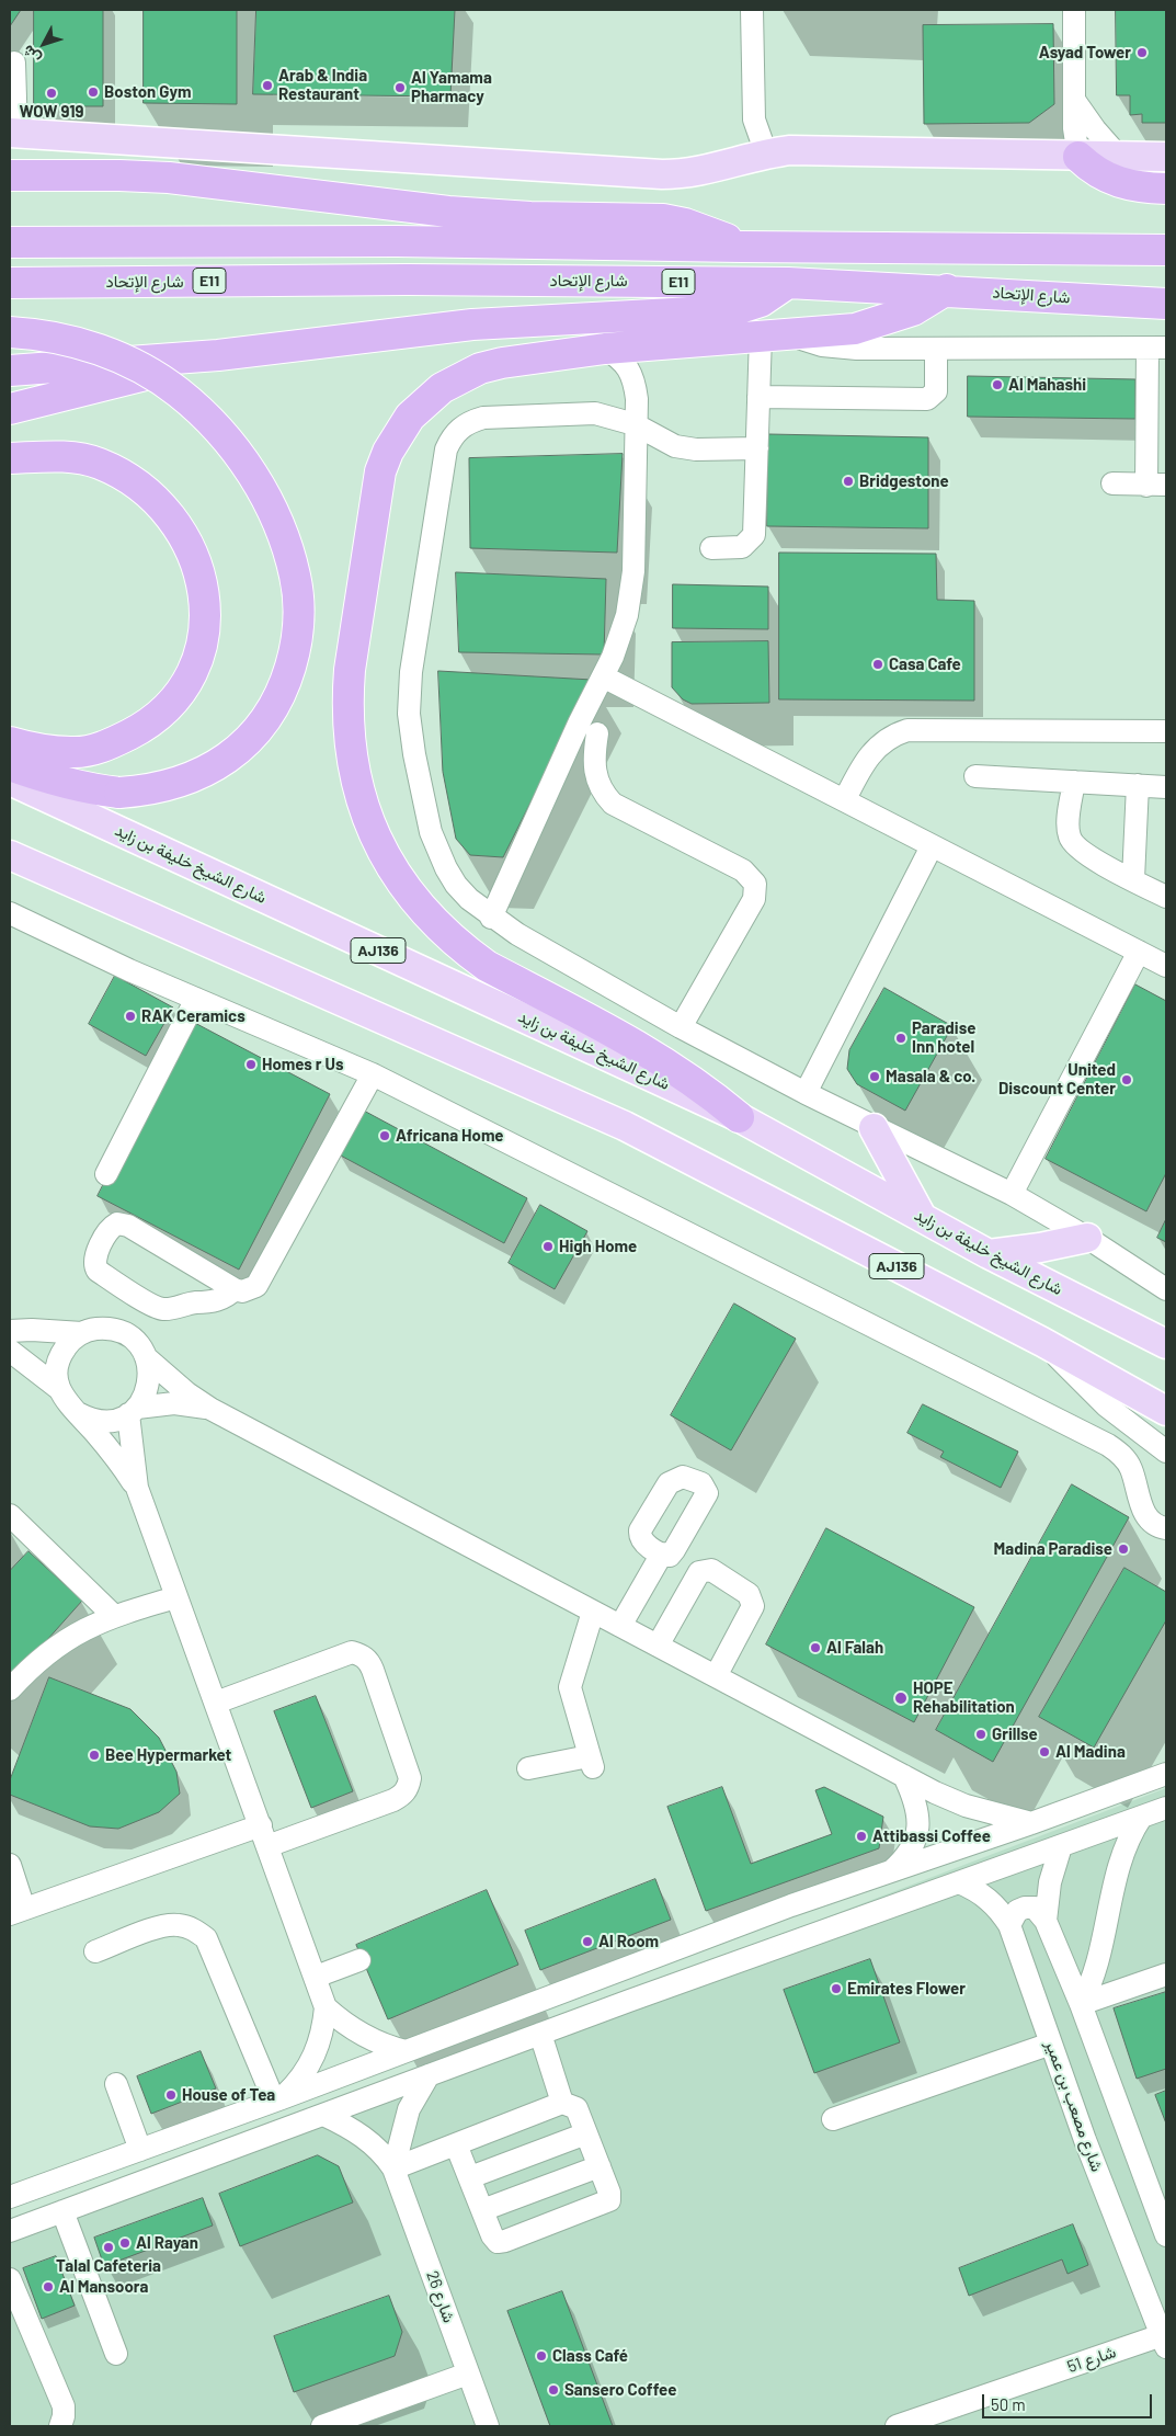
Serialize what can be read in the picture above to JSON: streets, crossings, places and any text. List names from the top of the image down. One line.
{"streets":{"highway":["E11","شارع الإتحاد"],"main road":["شارع الشيخ خليفة بن زايد","AJ136"],"street":["شارع مصعب بن عمير","شارع 26","شارع 51"]},"crossings":[["شارع مصعب بن عمير","شارع 51"]],"places":["Asyad Tower","Arab & India Restaurant","Al Yamama Pharmacy","Boston Gym","WOW 919","Al Mahashi","Bridgestone","Casa Cafe","RAK Ceramics","Paradise Inn hotel","Homes r Us","Masala & co.","United Discount Center","Africana Home","High Home","Madina Paradise","Al Falah","HOPE Rehabilitation","Grillse","Al Madina","Bee Hypermarket","Attibassi Coffee","Al Room","Emirates Flower","House of Tea","Al Rayan","Talal Cafeteria","Al Mansoora","Class Café","Sansero Coffee"],"scale_bar":"50 m","north":"bottom left"}
